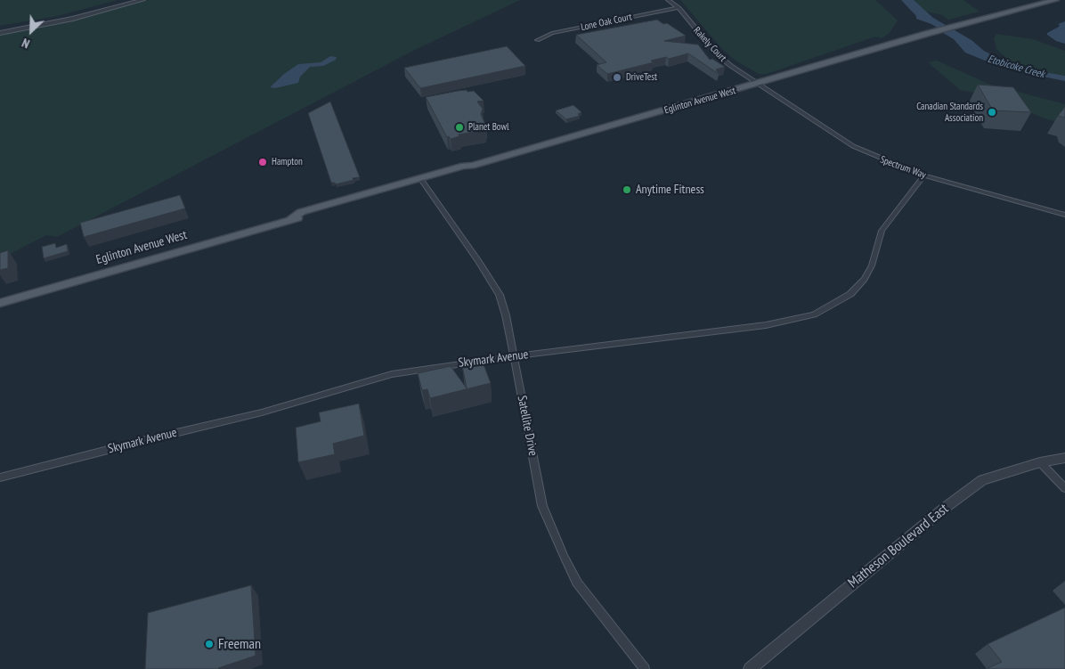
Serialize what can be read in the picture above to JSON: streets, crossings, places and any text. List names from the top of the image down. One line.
{"streets":{"main road":["Eglinton Avenue West"],"street":["Lone Oak Court","Rakely Court","Spectrum Way","Skymark Avenue","Satellite Drive","Matheson Boulevard East"]},"crossings":[["Lone Oak Court","Rakely Court"],["Rakely Court","Eglinton Avenue West"],["Rakely Court","Spectrum Way"],["Eglinton Avenue West","Spectrum Way"],["Eglinton Avenue West","Satellite Drive"],["Spectrum Way","Skymark Avenue"],["Skymark Avenue","Satellite Drive"]],"water":["Etobicoke Creek"],"places":["DriveTest","Canadian Standards Association","Planet Bowl","Hampton","Anytime Fitness","Freeman"],"north":"bottom left"}
